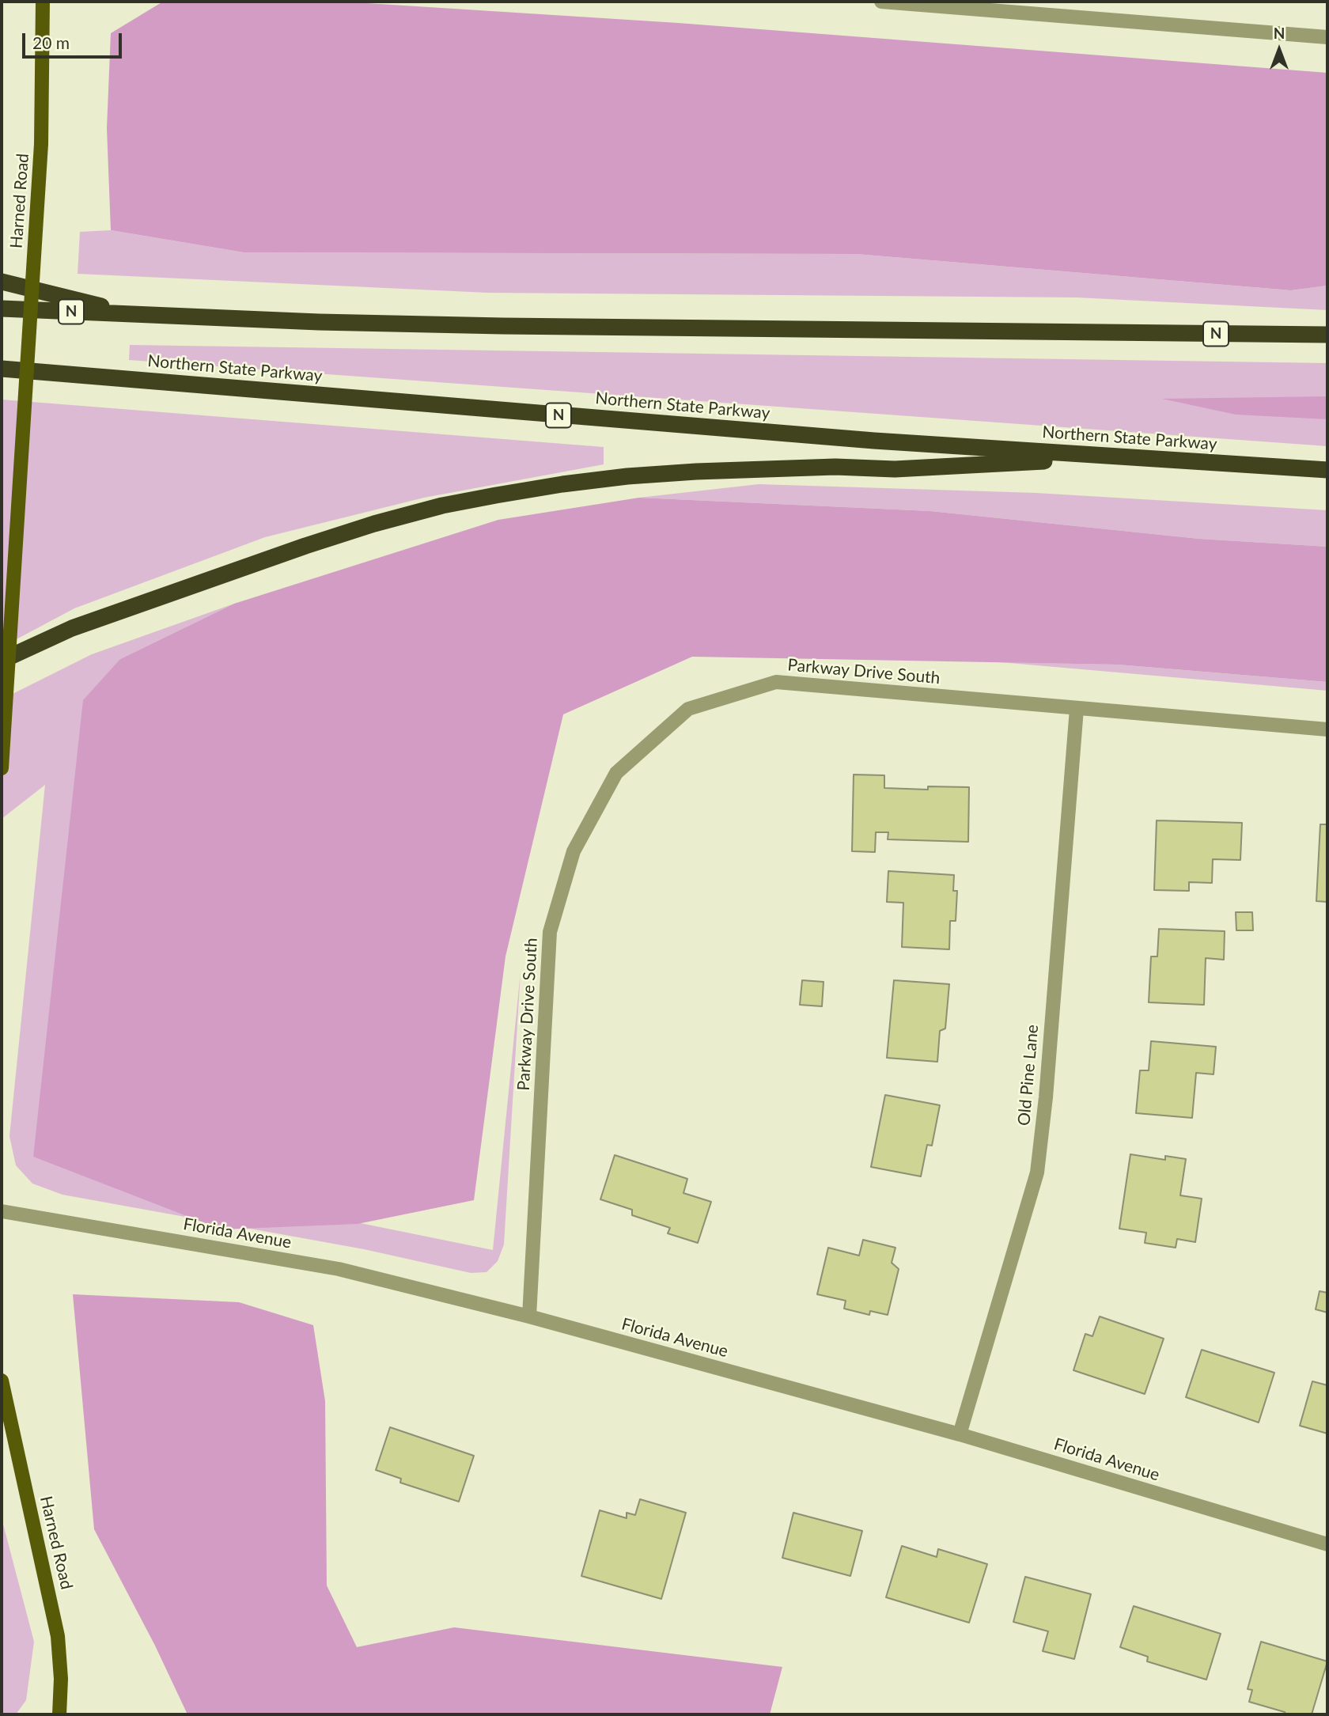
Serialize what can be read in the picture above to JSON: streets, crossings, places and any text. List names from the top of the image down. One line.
{"streets":{"highway":["N","Northern State Parkway"],"main road":["Harned Road"],"street":["Parkway Drive South","Old Pine Lane","Florida Avenue"]},"crossings":[["Parkway Drive South","Old Pine Lane"],["Parkway Drive South","Florida Avenue"],["Old Pine Lane","Florida Avenue"]],"scale_bar":"20 m","north":"top"}
